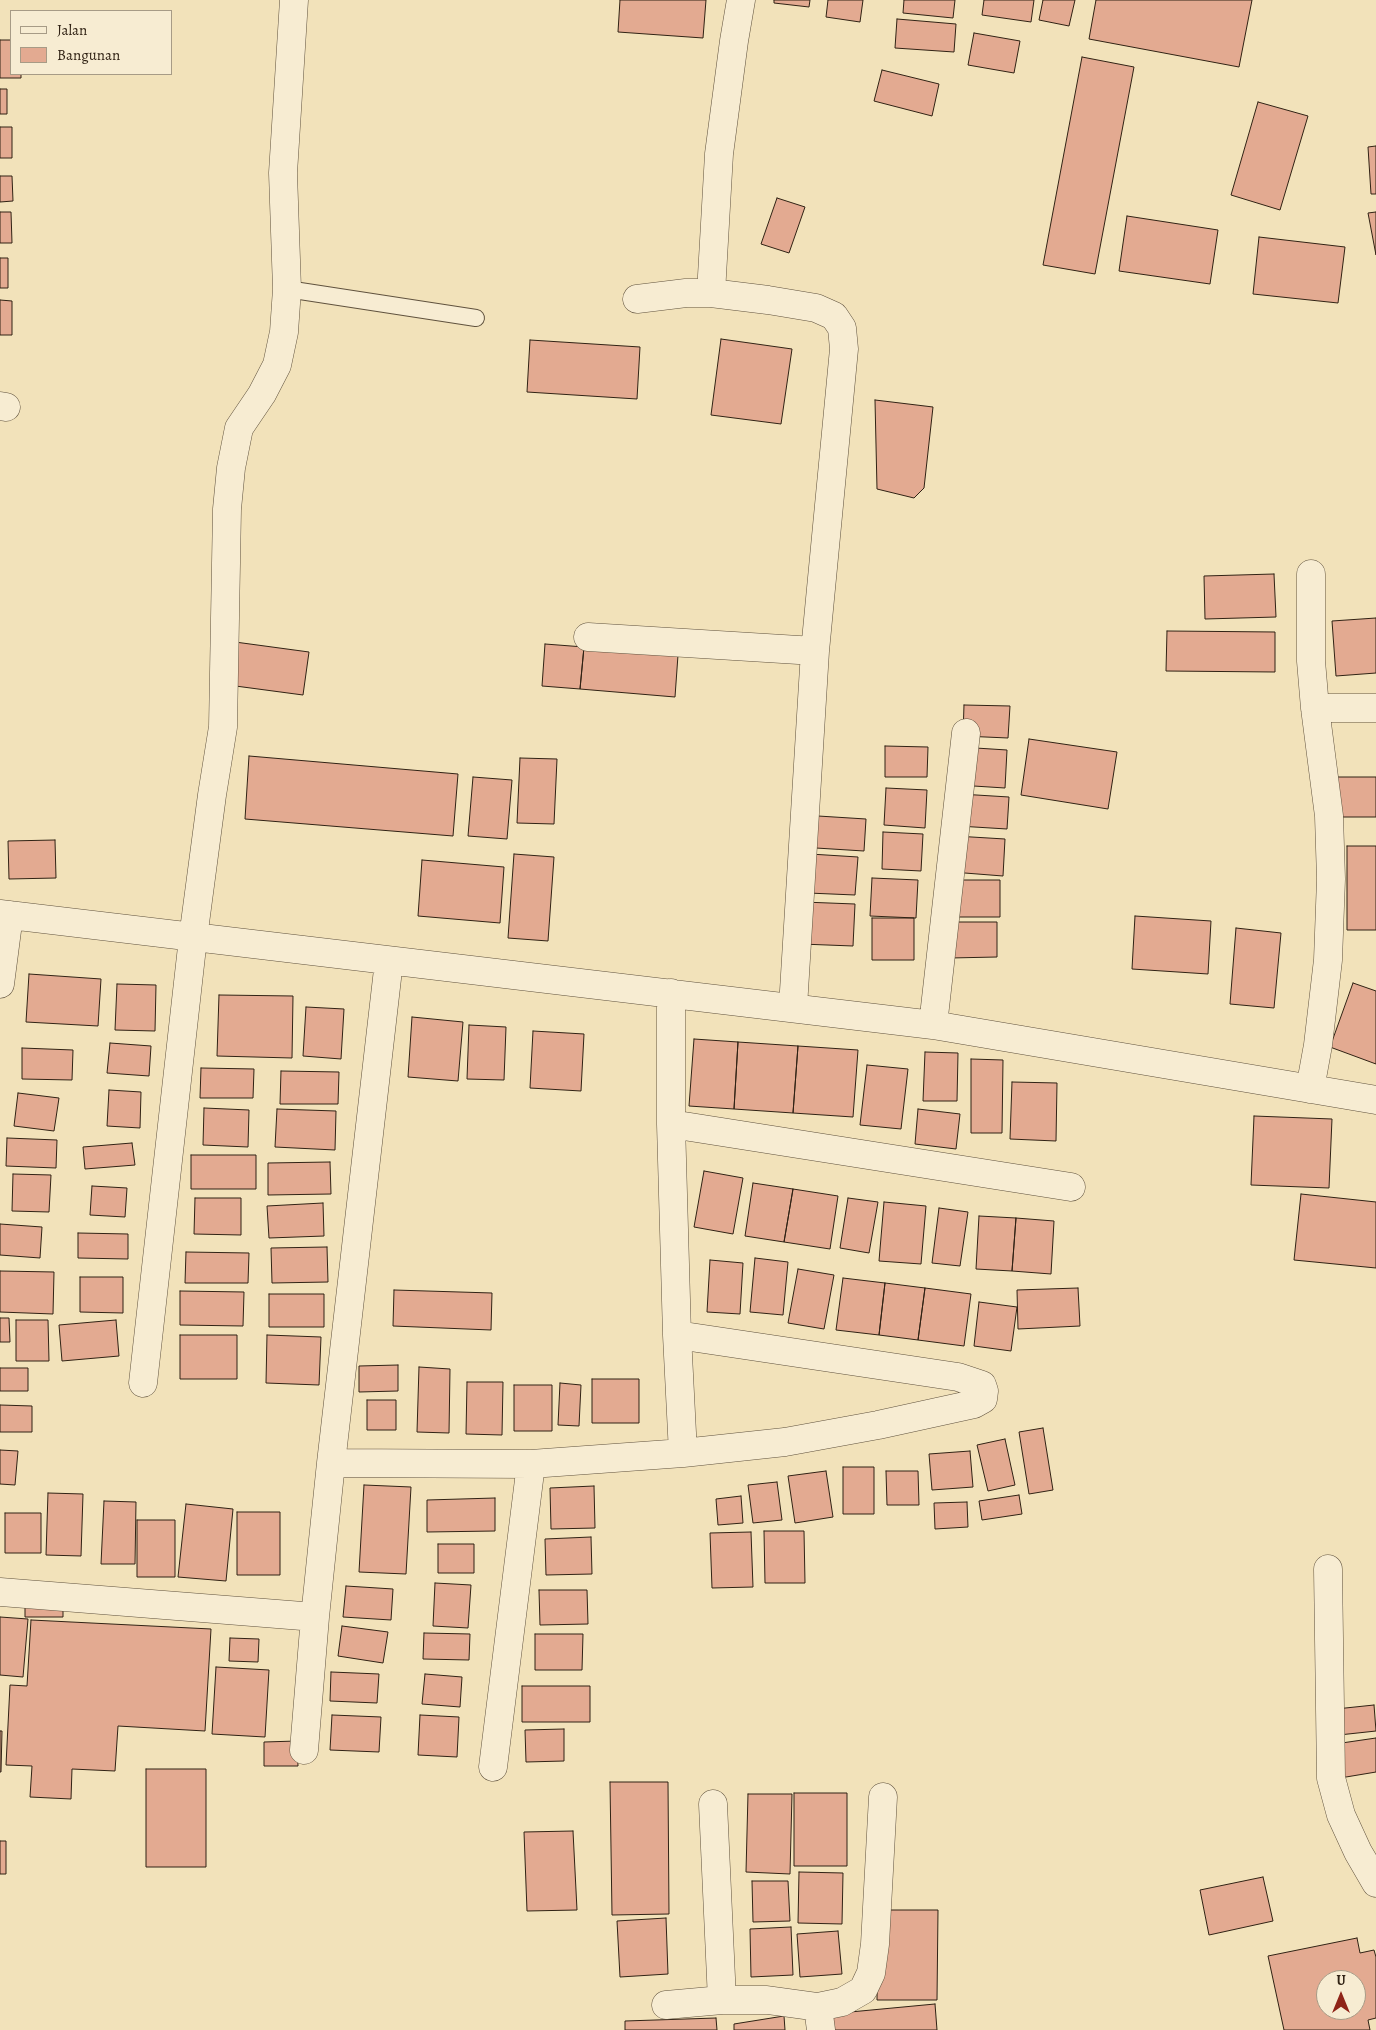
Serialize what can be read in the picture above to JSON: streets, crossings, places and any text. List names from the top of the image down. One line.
{"legend":["Jalan","Bangunan"],"north":"top"}
